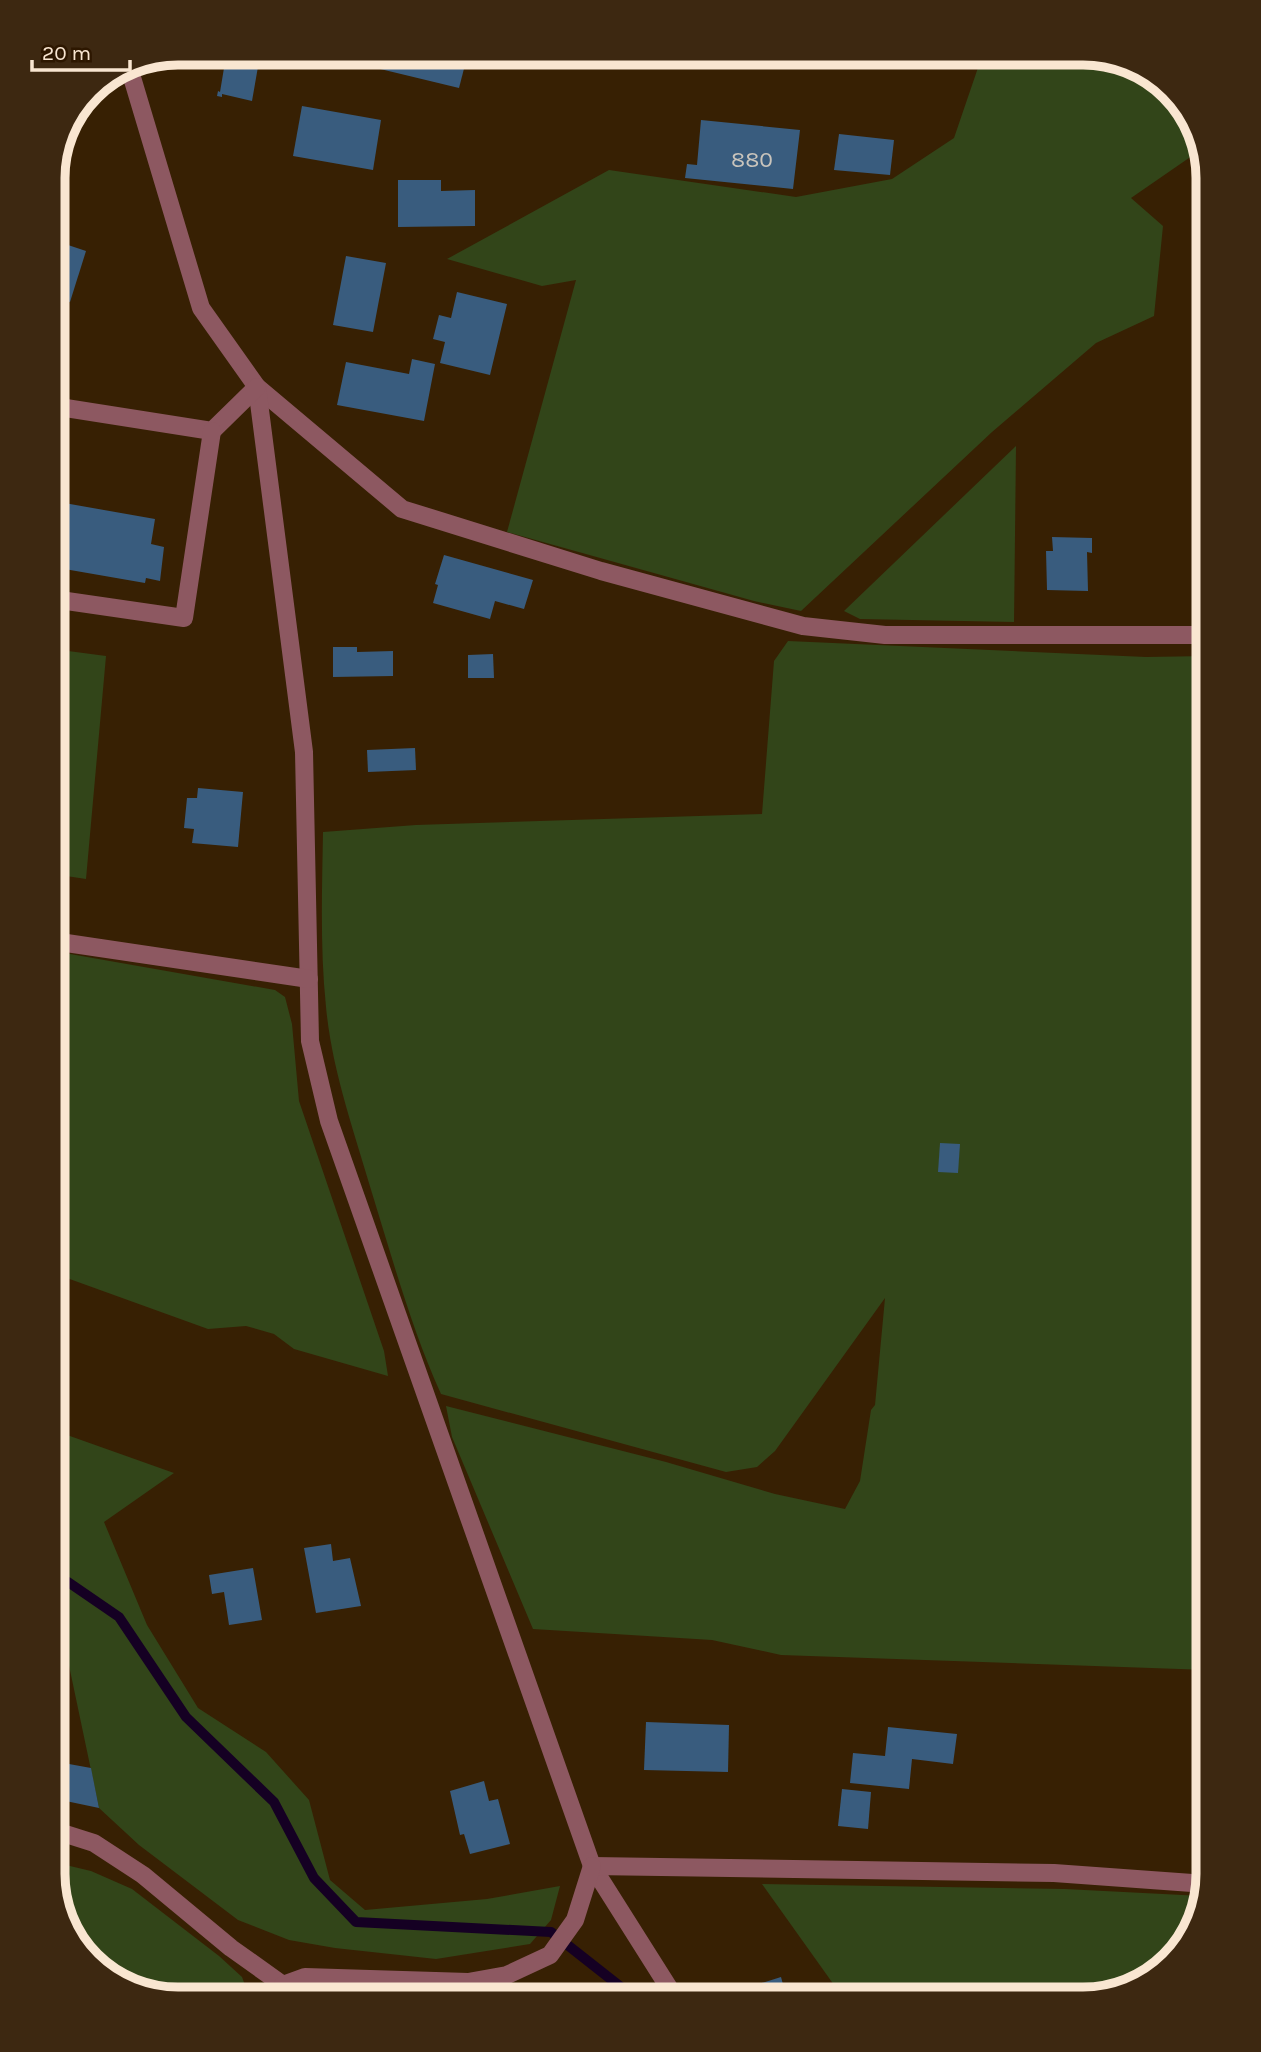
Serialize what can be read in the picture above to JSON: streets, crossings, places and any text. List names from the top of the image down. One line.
{"house_numbers":["880"],"scale_bar":"20 m"}
